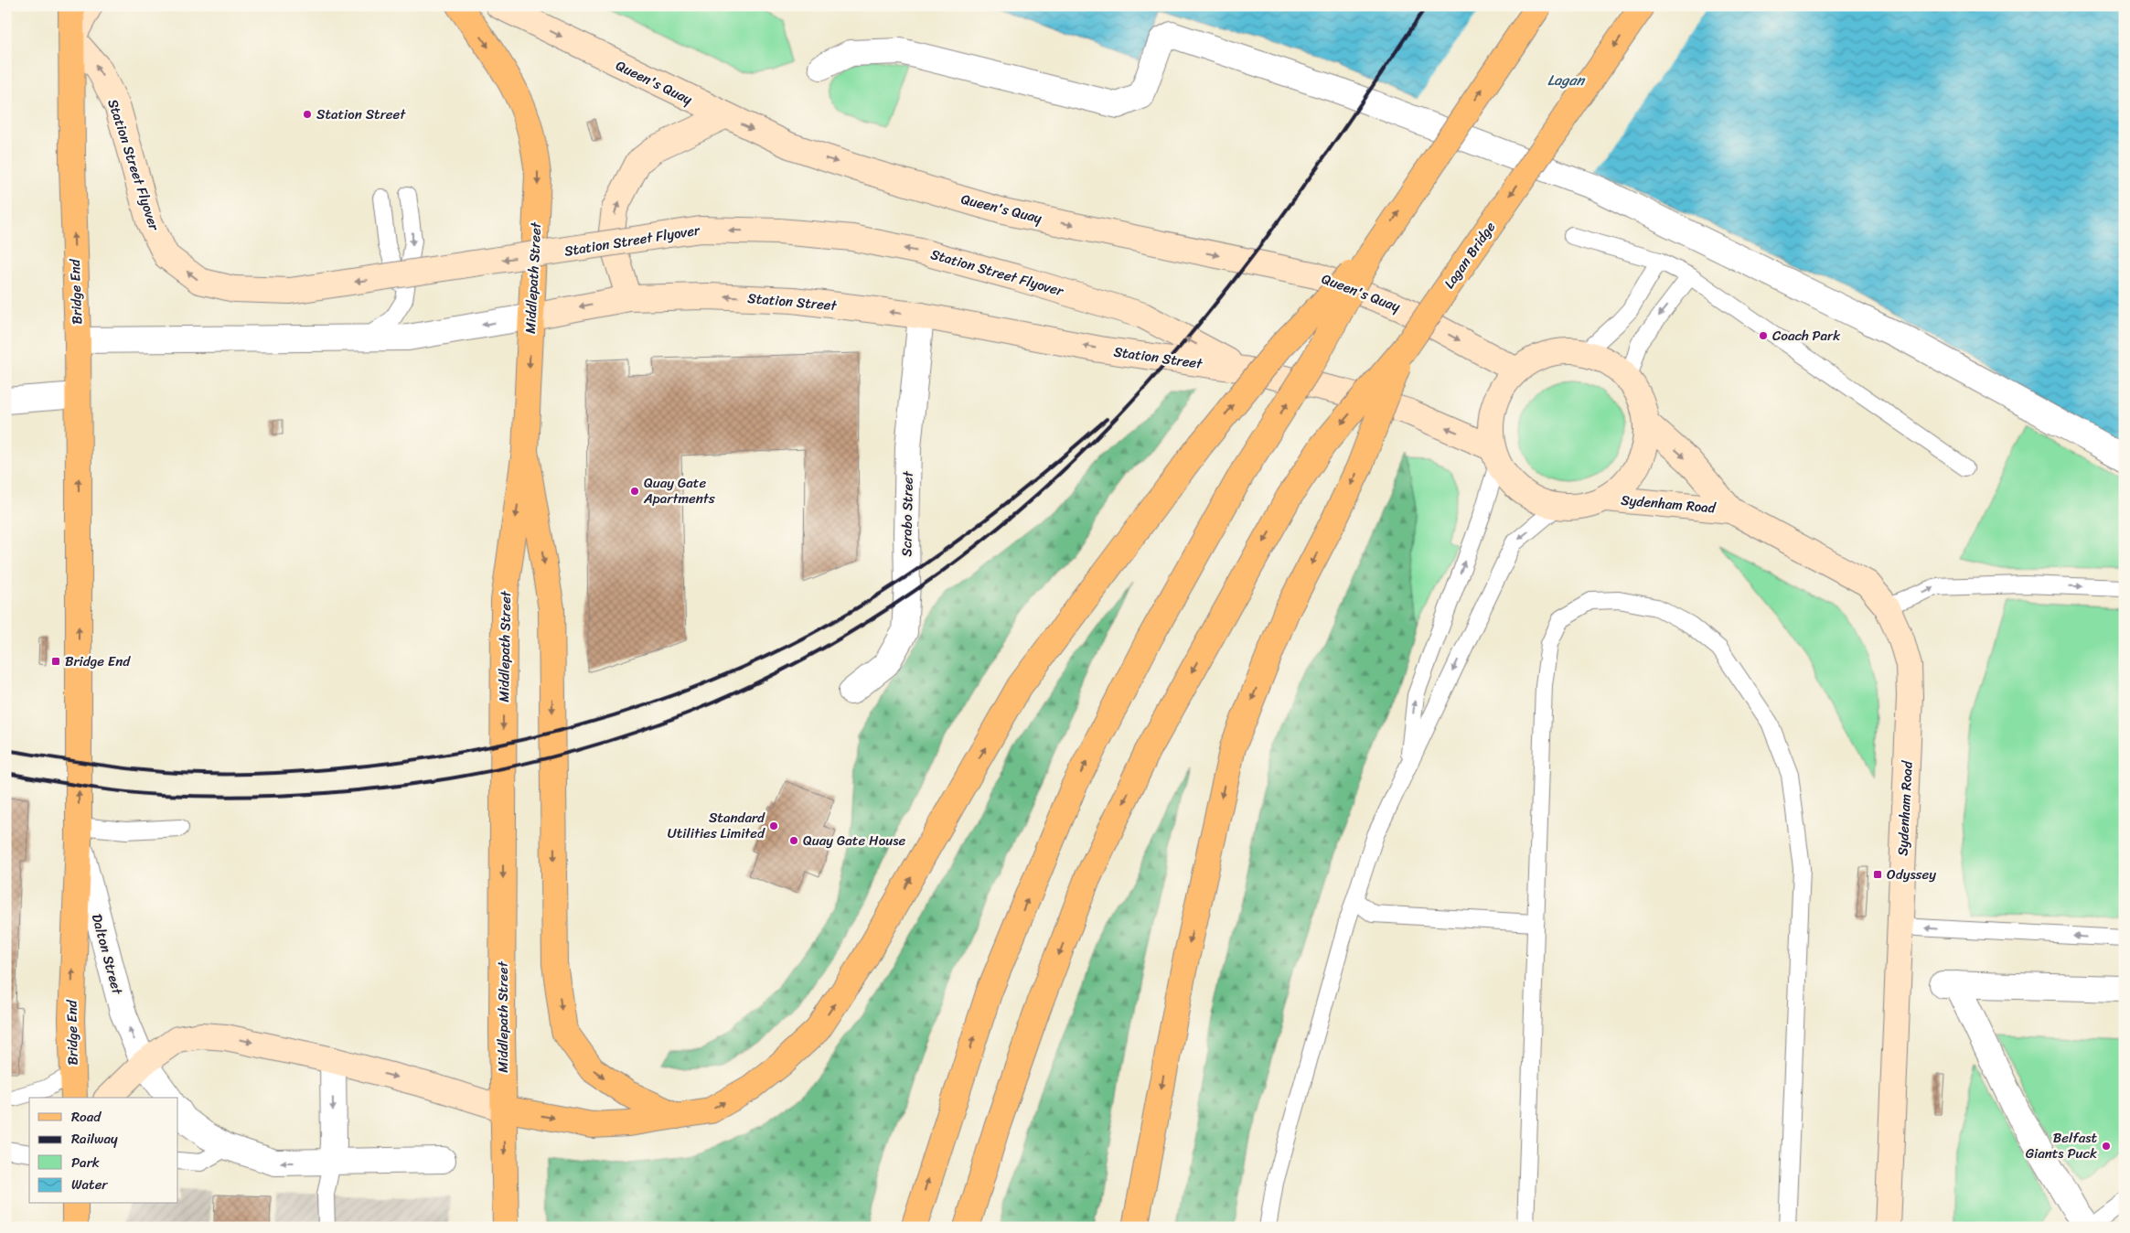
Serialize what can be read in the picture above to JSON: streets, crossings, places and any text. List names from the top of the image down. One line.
{"streets":{"main road":["Lagan Bridge","Middlepath Street","Bridge End"],"street":["Queen's Quay","Station Street Flyover","Station Street","Sydenham Road","Scrabo Street","Dalton Street"]},"crossings":[["Queen's Quay","Station Street"],["Queen's Quay","Sydenham Road"],["Station Street Flyover","Bridge End"],["Station Street Flyover","Station Street"],["Middlepath Street","Station Street"],["Bridge End","Station Street"],["Bridge End","Dalton Street"],["Station Street","Sydenham Road"],["Station Street","Scrabo Street"]],"one_way":["Bridge End","Station Street","Dalton Street"],"water":["Lagan"],"places":{"other":["Station Street","Coach Park","Quay Gate Apartments","Standard Utilities Limited","Quay Gate House","Belfast Giants Puck"],"transit":["Bridge End","Odyssey"]},"legend":["Road","Railway","Park","Water"]}
